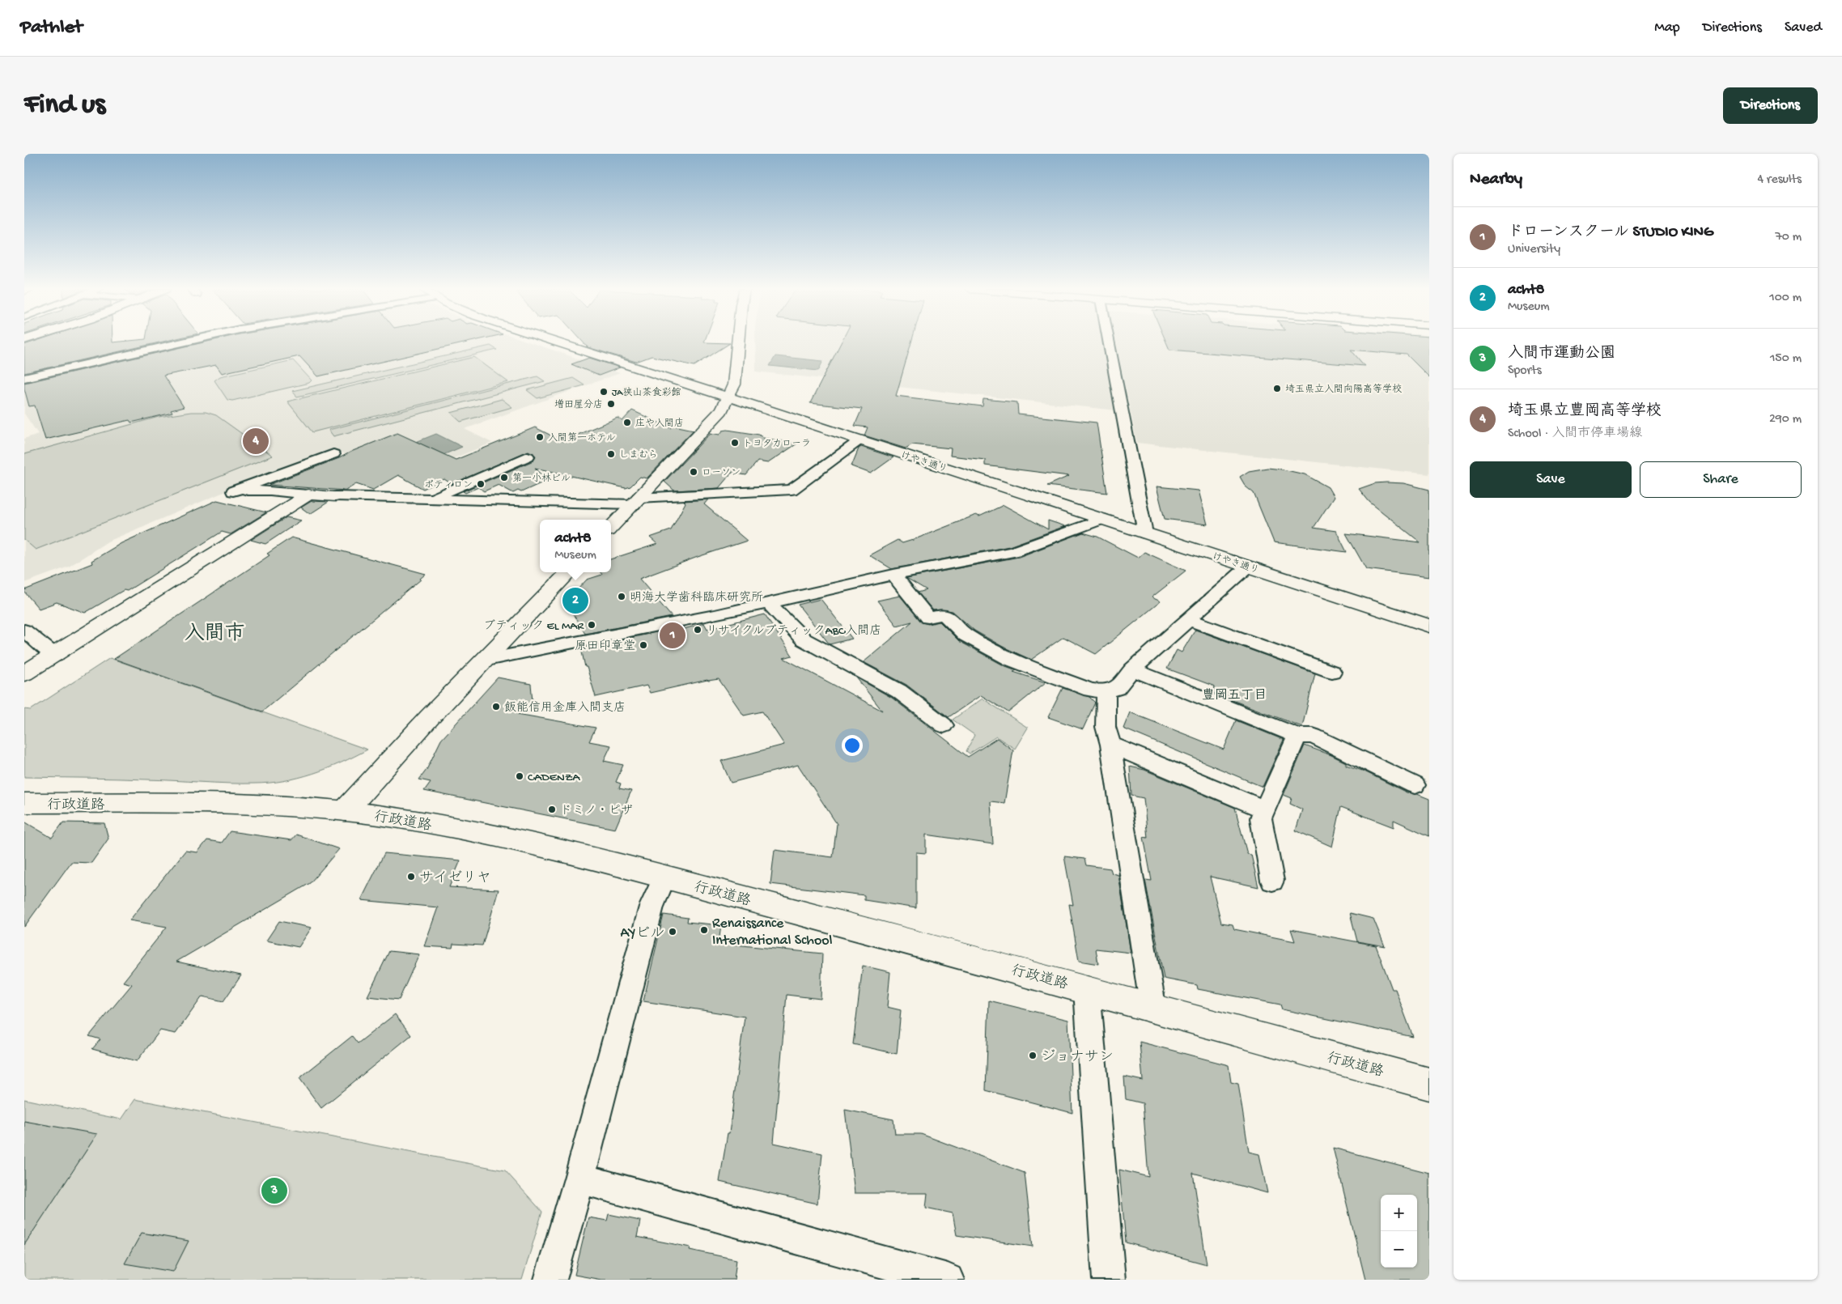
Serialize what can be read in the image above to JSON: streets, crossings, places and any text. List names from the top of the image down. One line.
{"streets":{"main road":["けやき通り","行政道路"]},"districts":["入間市","豊岡五丁目"],"places":["埼玉県立入間向陽高等学校","JA狭山茶食彩館","増田屋分店","庄や入間店","入間第一ホテル","トヨタカローラ","しまむら","ローソン","第一小林ビル","ポティロン","明海大学歯科臨床研究所","ブティック EL MAR","リサイクルブティックABC入間店","原田印章堂","飯能信用金庫入間支店","CADENZA","ドミノ・ピザ","サイゼリヤ","Renaissance International School","AYビル","ジョナサン"],"page":{"header":"Pathlet","nav":["Map","Directions","Saved"],"buttons":["Directions",["Save","Share"]],"title":"Find us","heading":["Nearby","4 results"],"list":[{"mark":"1","name":"ドローンスクール STUDIO KING","note":"University","value":"70 m"},{"mark":"2","name":"acht8","note":"Museum","value":"100 m"},{"mark":"3","name":"入間市運動公園","note":"Sports","value":"150 m"},{"mark":"4","name":"埼玉県立豊岡高等学校","note":"School · 入間市停車場線","value":"290 m"}],"pins":["4","2","1","3"],"popup":["acht8","Museum"],"map_buttons":["+","−"]}}
